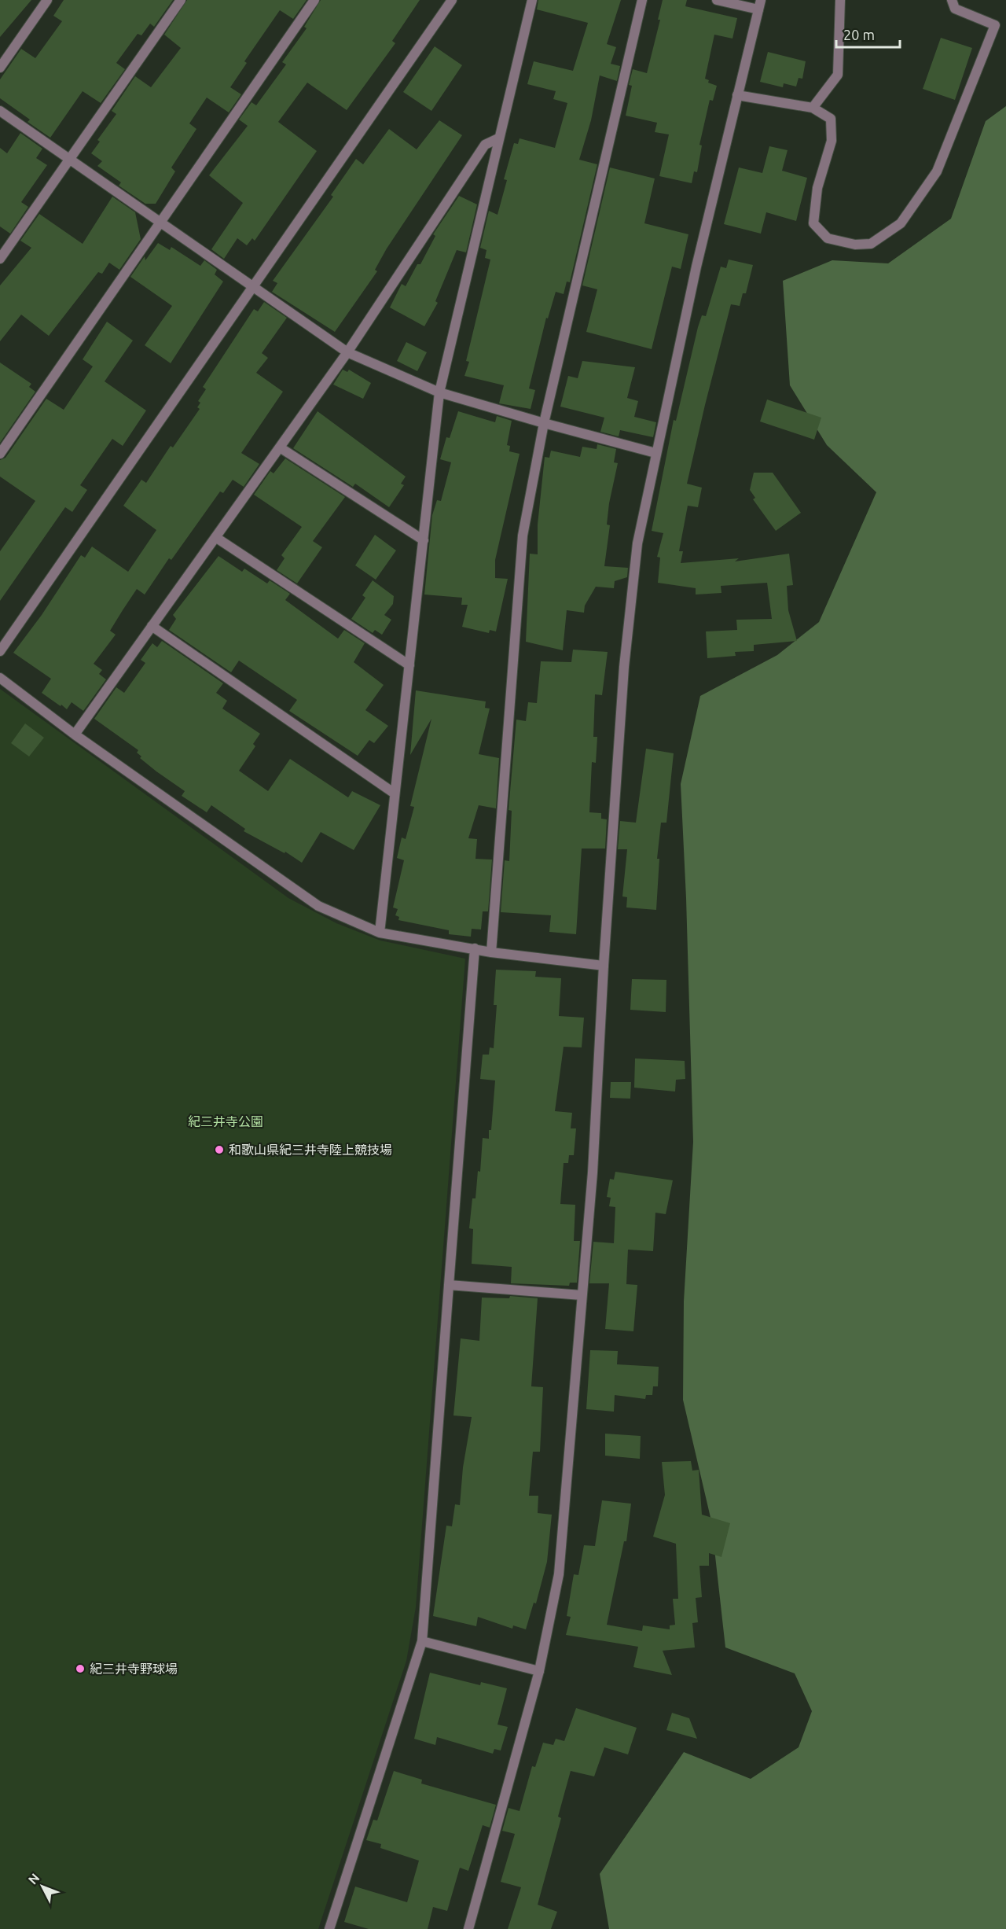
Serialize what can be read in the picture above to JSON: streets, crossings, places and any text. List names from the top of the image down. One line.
{"parks":["紀三井寺公園"],"places":["和歌山県紀三井寺陸上競技場","紀三井寺野球場"],"scale_bar":"20 m","north":"top left"}
